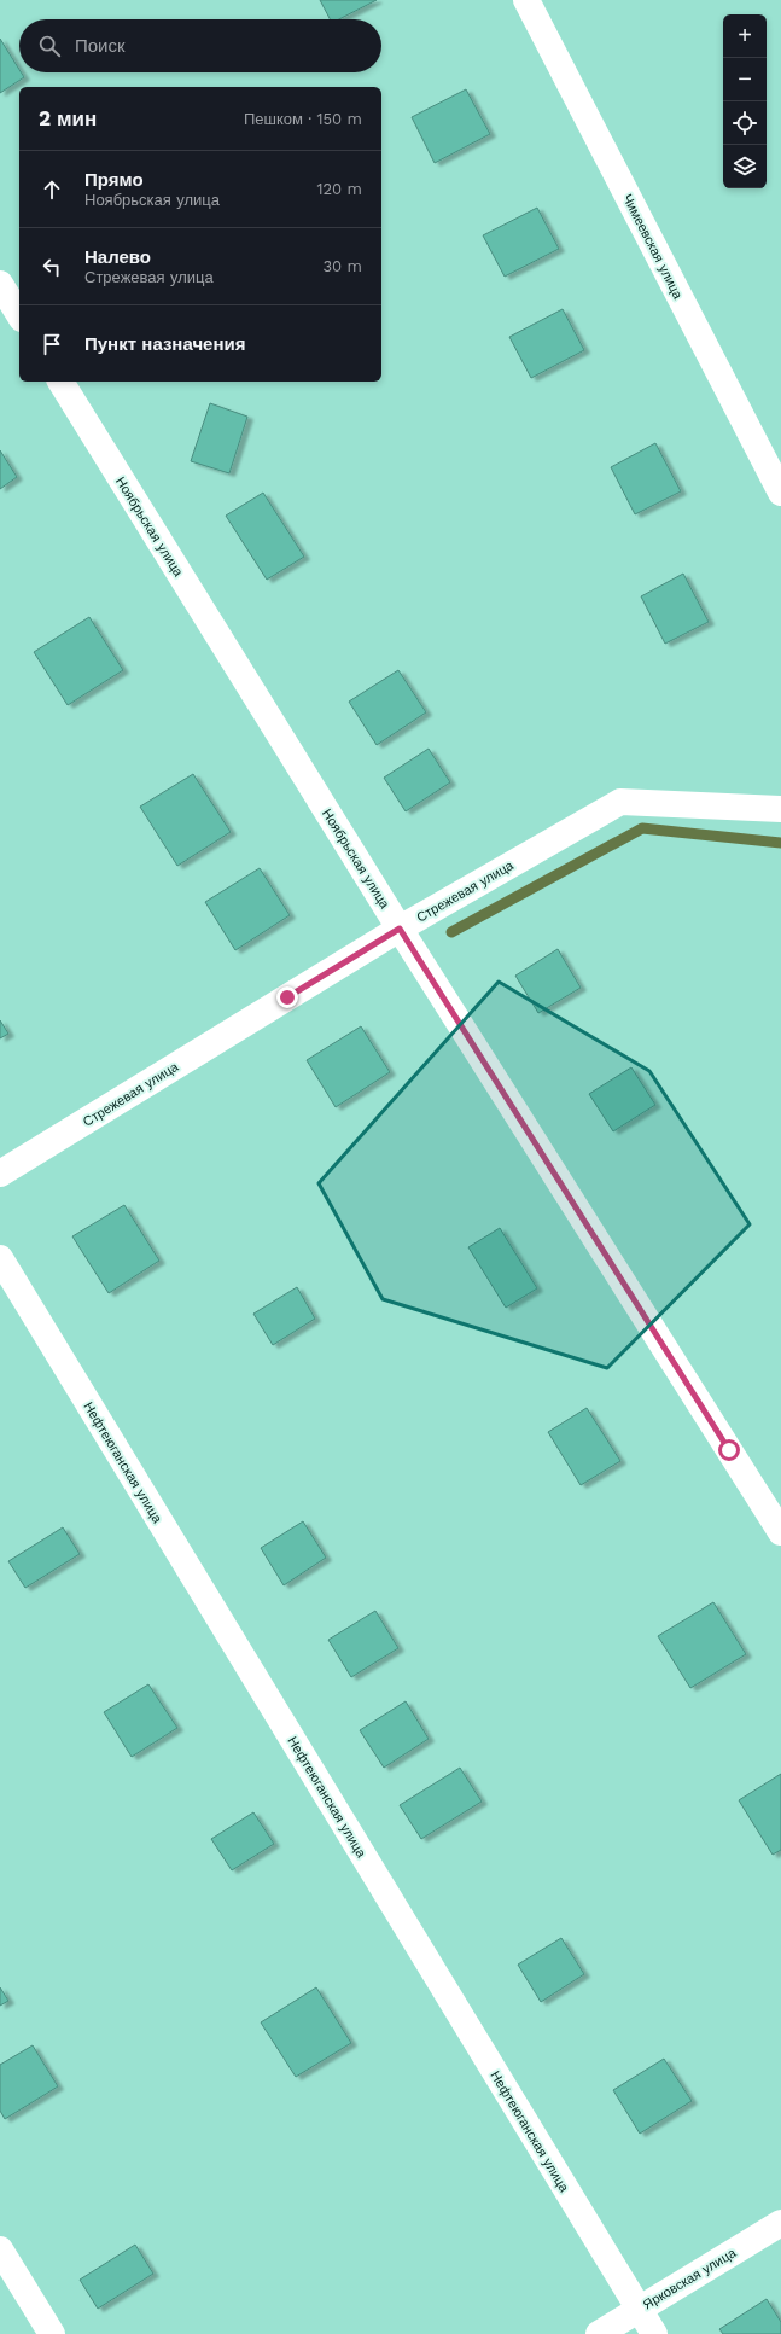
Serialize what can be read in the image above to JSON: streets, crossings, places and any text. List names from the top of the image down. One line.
{"streets":{"street":["Чимеевская улица","Ноябрьская улица","Стрежевая улица","Нефтеюганская улица","Ярковская улица"]},"crossings":[["Ноябрьская улица","Стрежевая улица"],["Нефтеюганская улица","Ярковская улица"]],"page":{"map_buttons":["+","−"],"search":"Поиск","heading":["2 мин","Пешком · 150 m"],"list":[["Прямо","Ноябрьская улица","120 m"],["Налево","Стрежевая улица","30 m"],"Пункт назначения"]}}
